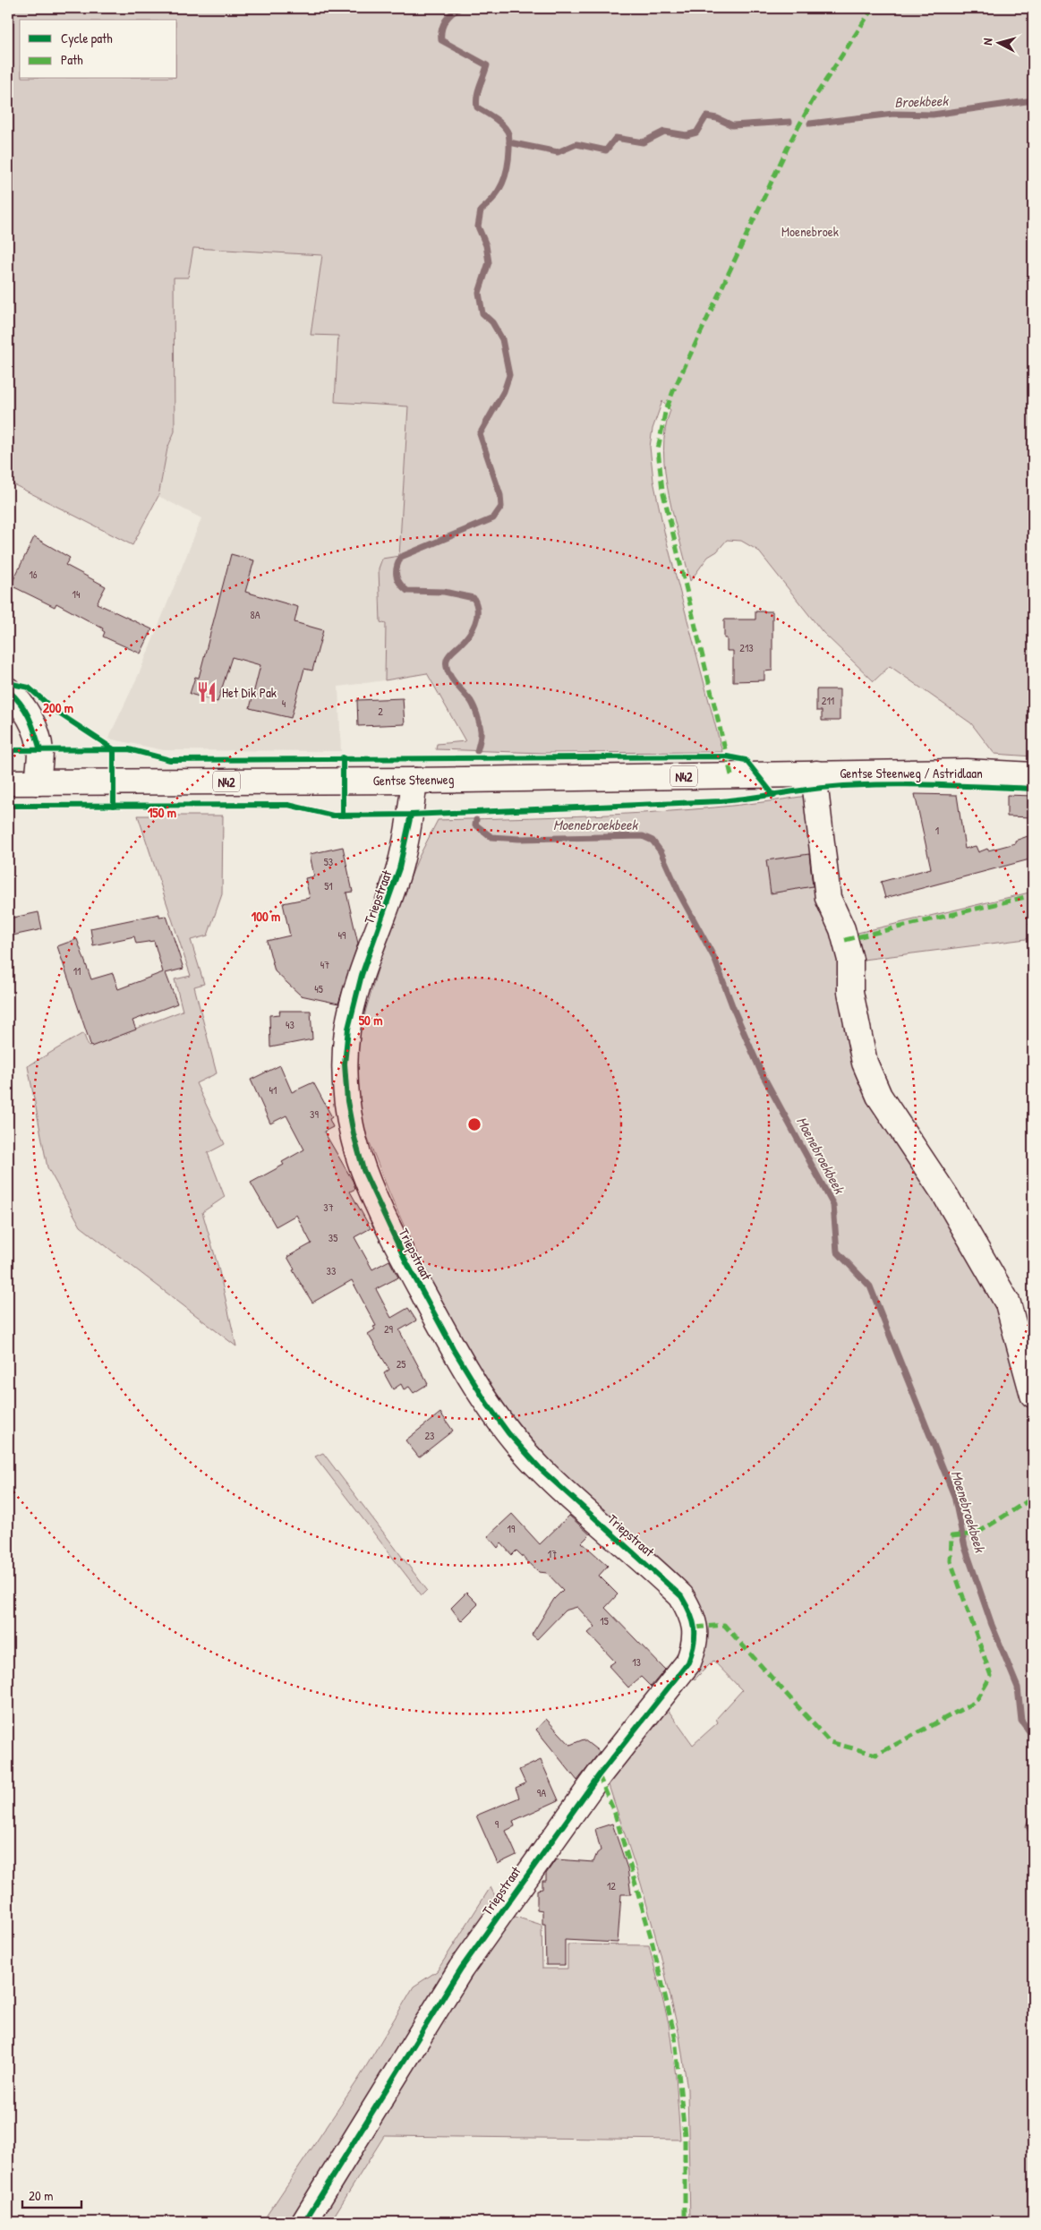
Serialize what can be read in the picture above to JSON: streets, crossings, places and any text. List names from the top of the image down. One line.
{"streets":{"street":["Gentse Steenweg / Astridlaan","N42","Gentse Steenweg","Triepstraat"]},"crossings":[["Gentse Steenweg / Astridlaan","Gentse Steenweg"],["Gentse Steenweg","Triepstraat"]],"water":["Broekbeek","Moenebroekbeek"],"parks":["Moenebroek"],"places":{"restaurant":["Het Dik Pak"]},"house_numbers":["16","14","8A","213","211","4","2","1","53","51","49","47","11","45","43","41","39","37","35","33","29","25","23","19","17","15","13","9A","9","12"],"legend":["Cycle path","Path"],"scale_bar":"20 m","north":"left","rings":["200 m","150 m","100 m","50 m"]}
